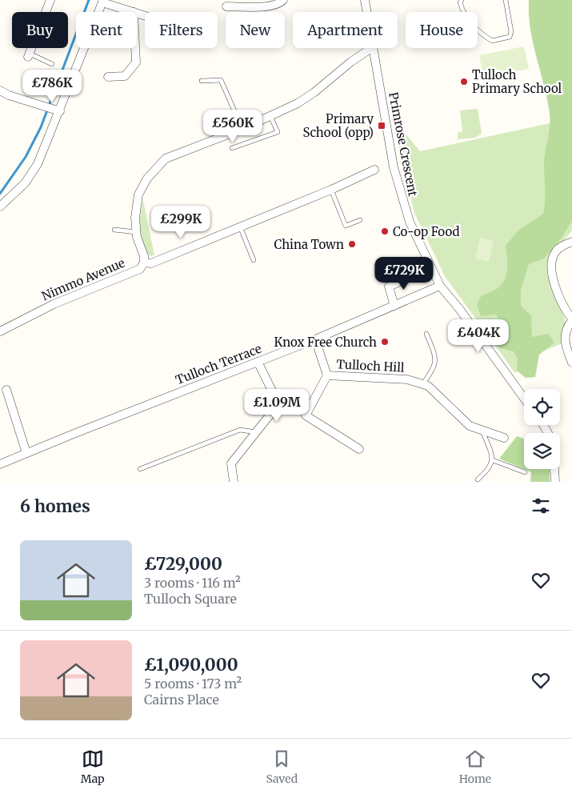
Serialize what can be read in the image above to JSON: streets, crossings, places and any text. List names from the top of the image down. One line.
{"streets":{"street":["Primrose Crescent","Nimmo Avenue","Tulloch Terrace","Tulloch Hill"]},"crossings":[["Primrose Crescent","Tulloch Terrace"],["Tulloch Terrace","Tulloch Hill"]],"places":{"other":["Tulloch Primary School","Co-op Food","China Town","Knox Free Church"],"transit":["Primary School (opp)"]},"page":{"chip":["Buy","Rent","Filters","New","Apartment","House"],"price":["£786K","£560K","£299K","£729K","£404K","£1.09M"],"heading":"6 homes","list":[{"name":"£729,000","note":"3 rooms · 116 m² · Tulloch Square"},{"name":"£1,090,000","note":"5 rooms · 173 m² · Cairns Place"}],"tabs":["Map","Saved","Home"]}}
